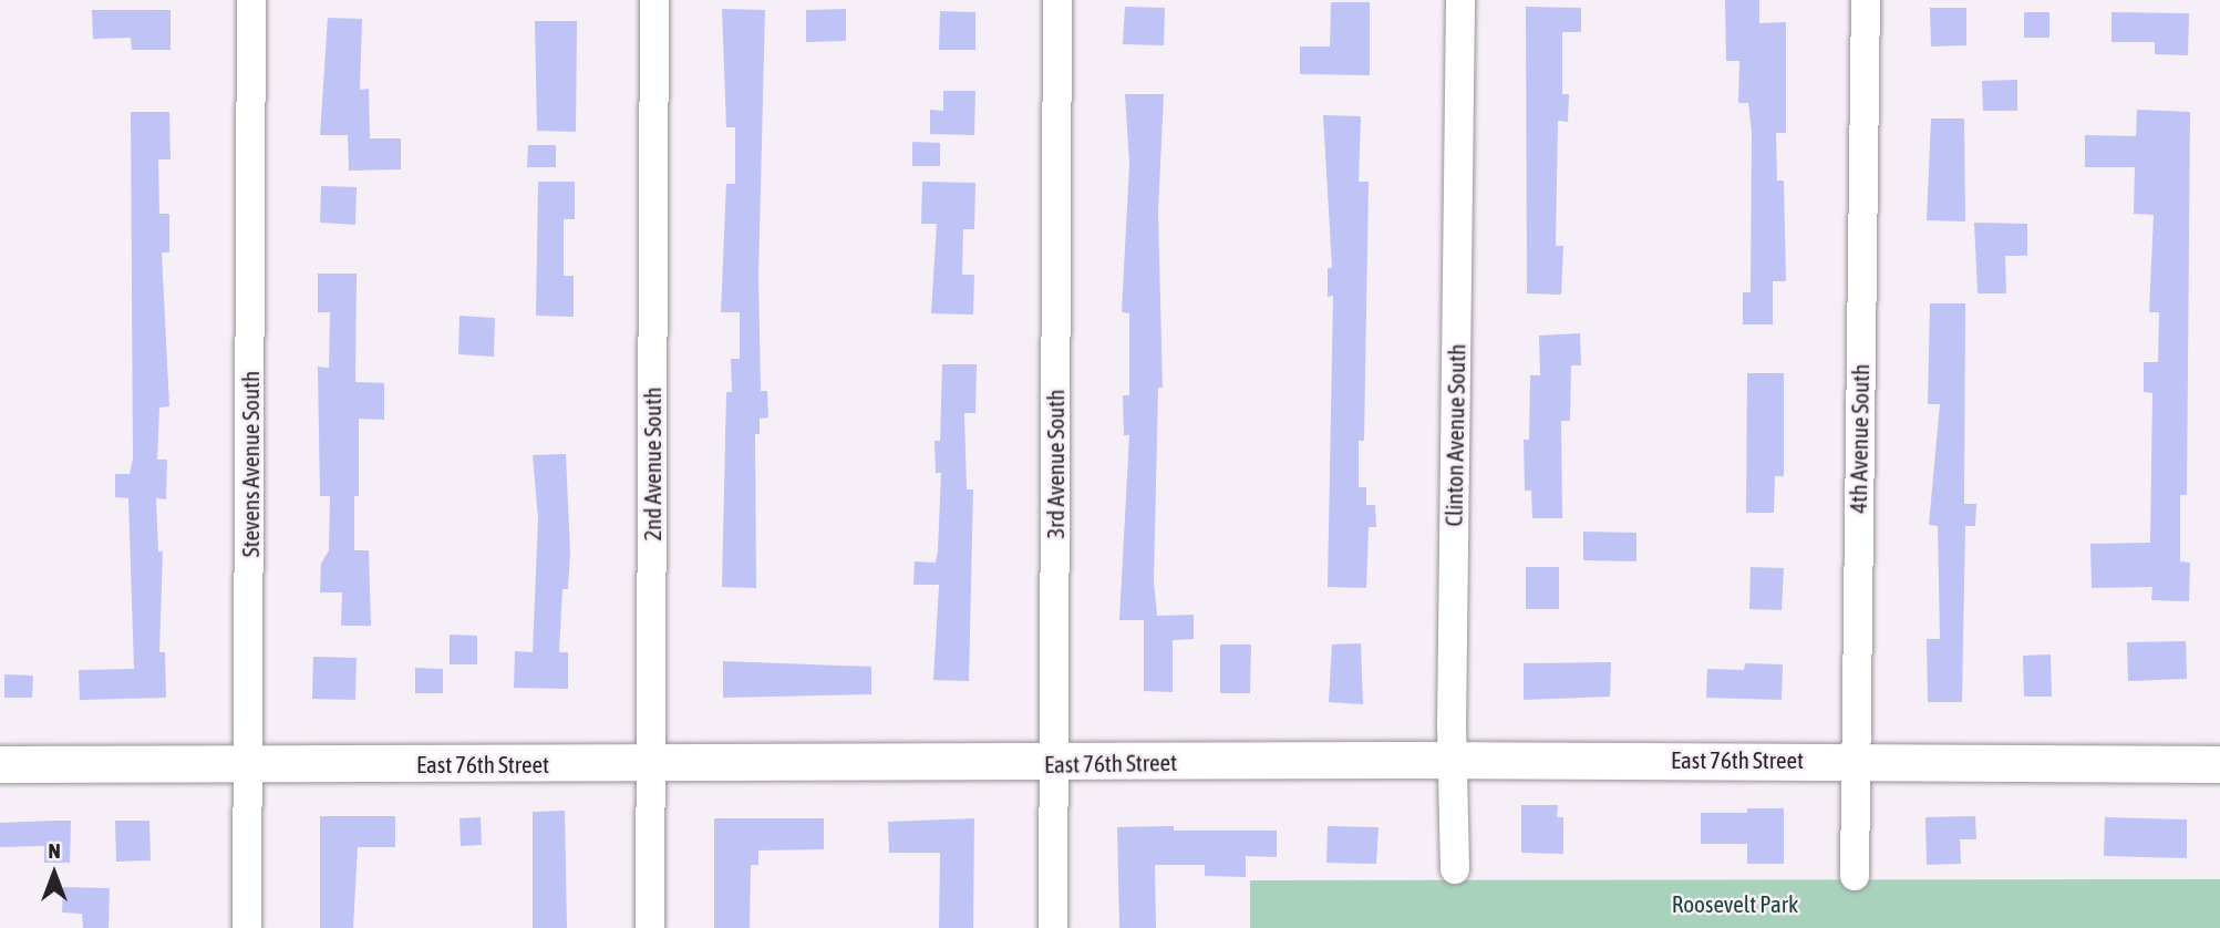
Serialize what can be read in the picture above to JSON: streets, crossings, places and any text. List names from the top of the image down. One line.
{"streets":{"street":["Clinton Avenue South","4th Avenue South","Stevens Avenue South","2nd Avenue South","3rd Avenue South","East 76th Street"]},"crossings":[["Clinton Avenue South","East 76th Street"],["4th Avenue South","East 76th Street"],["Stevens Avenue South","East 76th Street"],["2nd Avenue South","East 76th Street"],["3rd Avenue South","East 76th Street"]],"parks":["Roosevelt Park"],"north":"top"}
